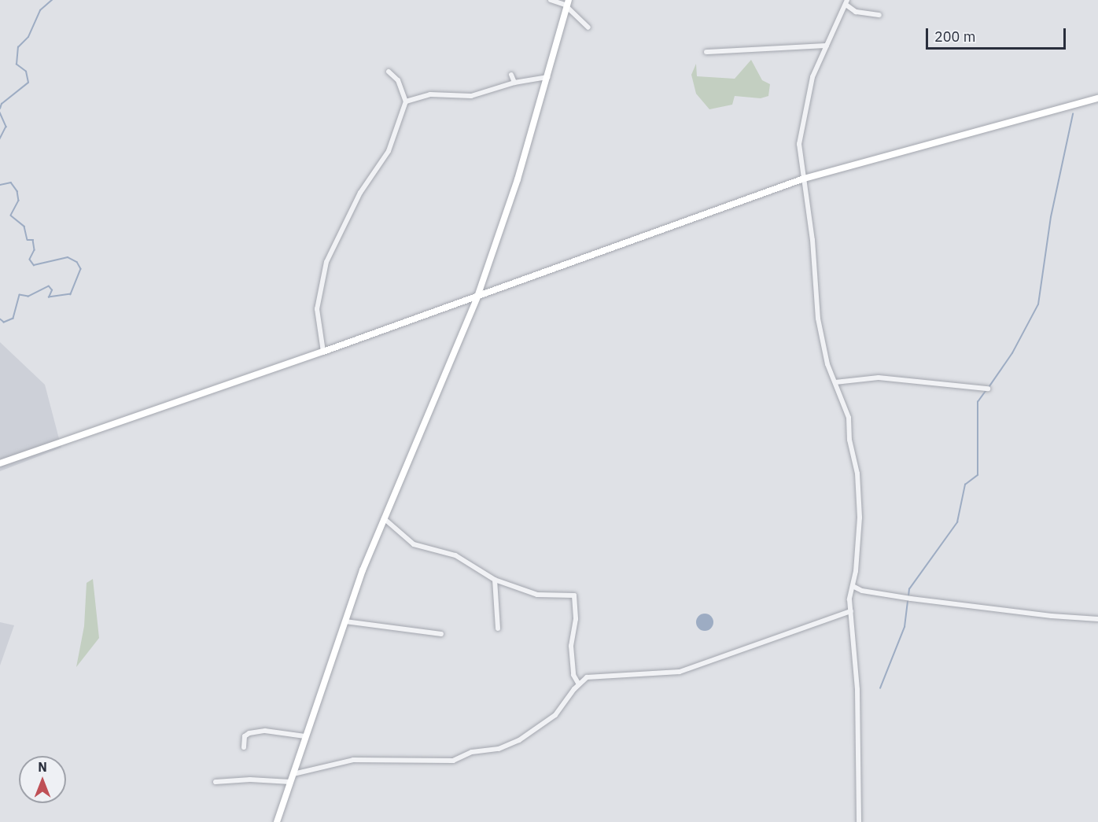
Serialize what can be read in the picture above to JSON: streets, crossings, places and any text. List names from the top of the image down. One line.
{"scale_bar":"200 m","north":"top"}
